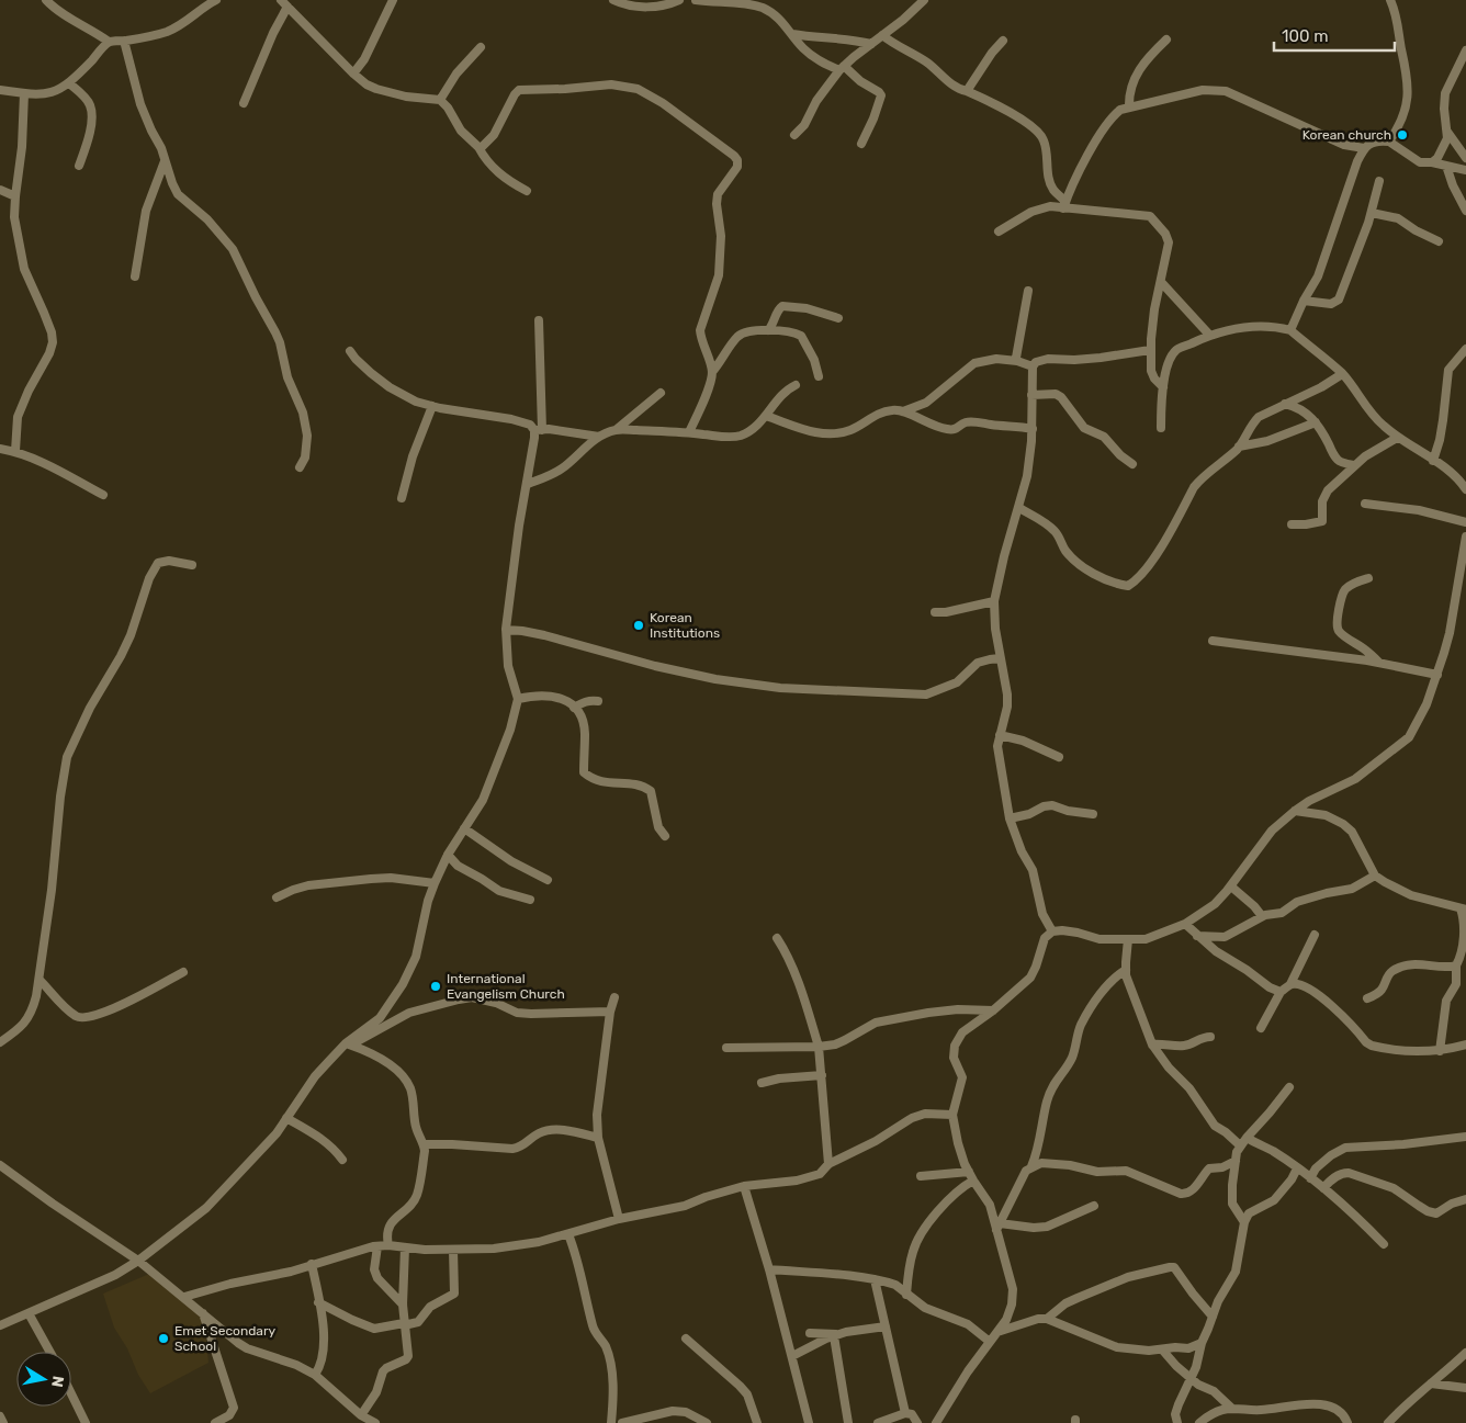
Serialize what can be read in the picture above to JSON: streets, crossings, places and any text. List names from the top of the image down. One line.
{"places":["Korean church","Korean Institutions","International Evangelism Church","Emet Secondary School"],"scale_bar":"100 m","north":"right"}
